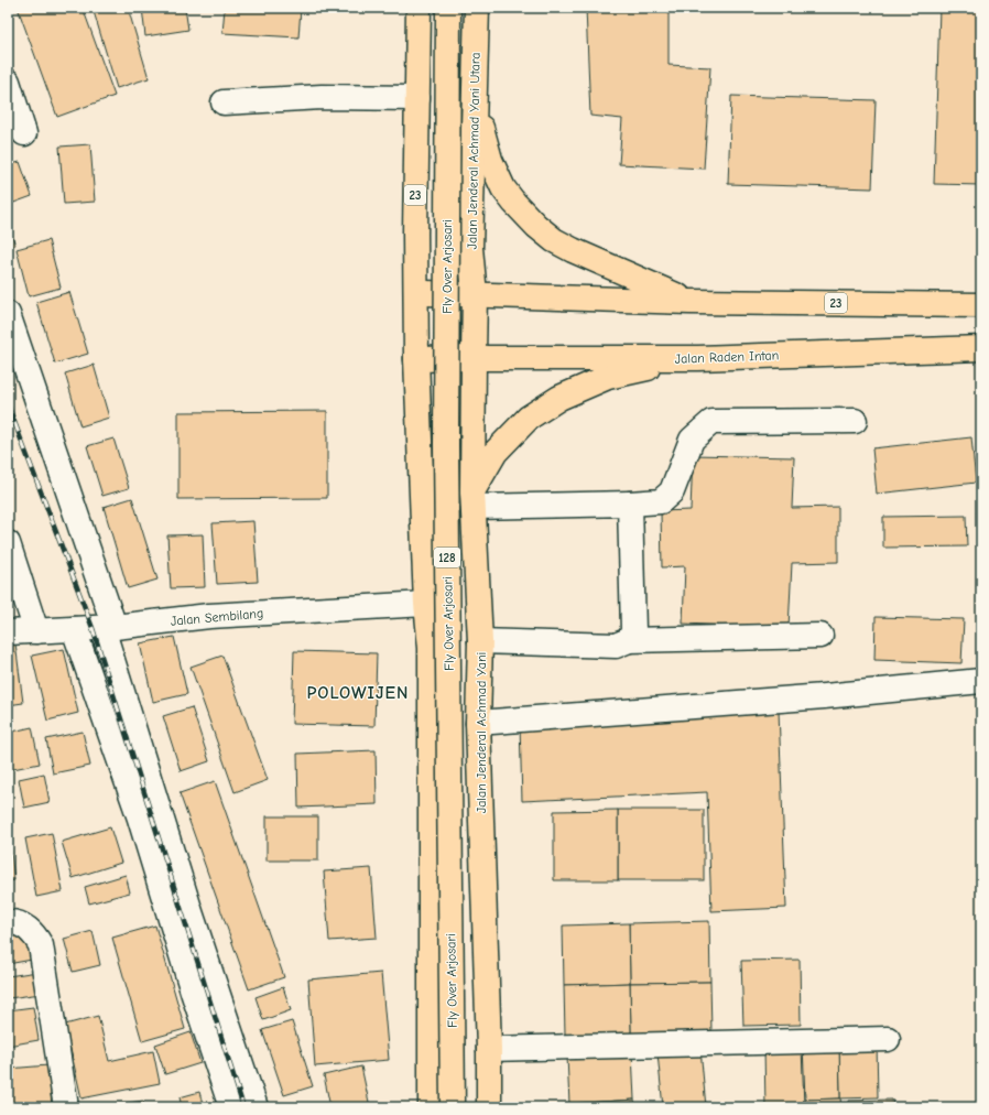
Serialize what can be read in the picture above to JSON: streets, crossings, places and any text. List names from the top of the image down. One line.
{"streets":{"main road":["Jalan Jenderal Achmad Yani Utara","23","Fly Over Arjosari","Jalan Raden Intan","128","Jalan Jenderal Achmad Yani"],"street":["Jalan Sembilang"]},"crossings":[["Jalan Jenderal Achmad Yani Utara","23"],["Jalan Jenderal Achmad Yani Utara","Jalan Raden Intan"],["Jalan Jenderal Achmad Yani Utara","Jalan Jenderal Achmad Yani"],["23","Jalan Raden Intan"],["23","128"],["Jalan Raden Intan","128"],["Jalan Raden Intan","Jalan Jenderal Achmad Yani"],["128","Jalan Sembilang"]],"districts":["POLOWIJEN"]}
